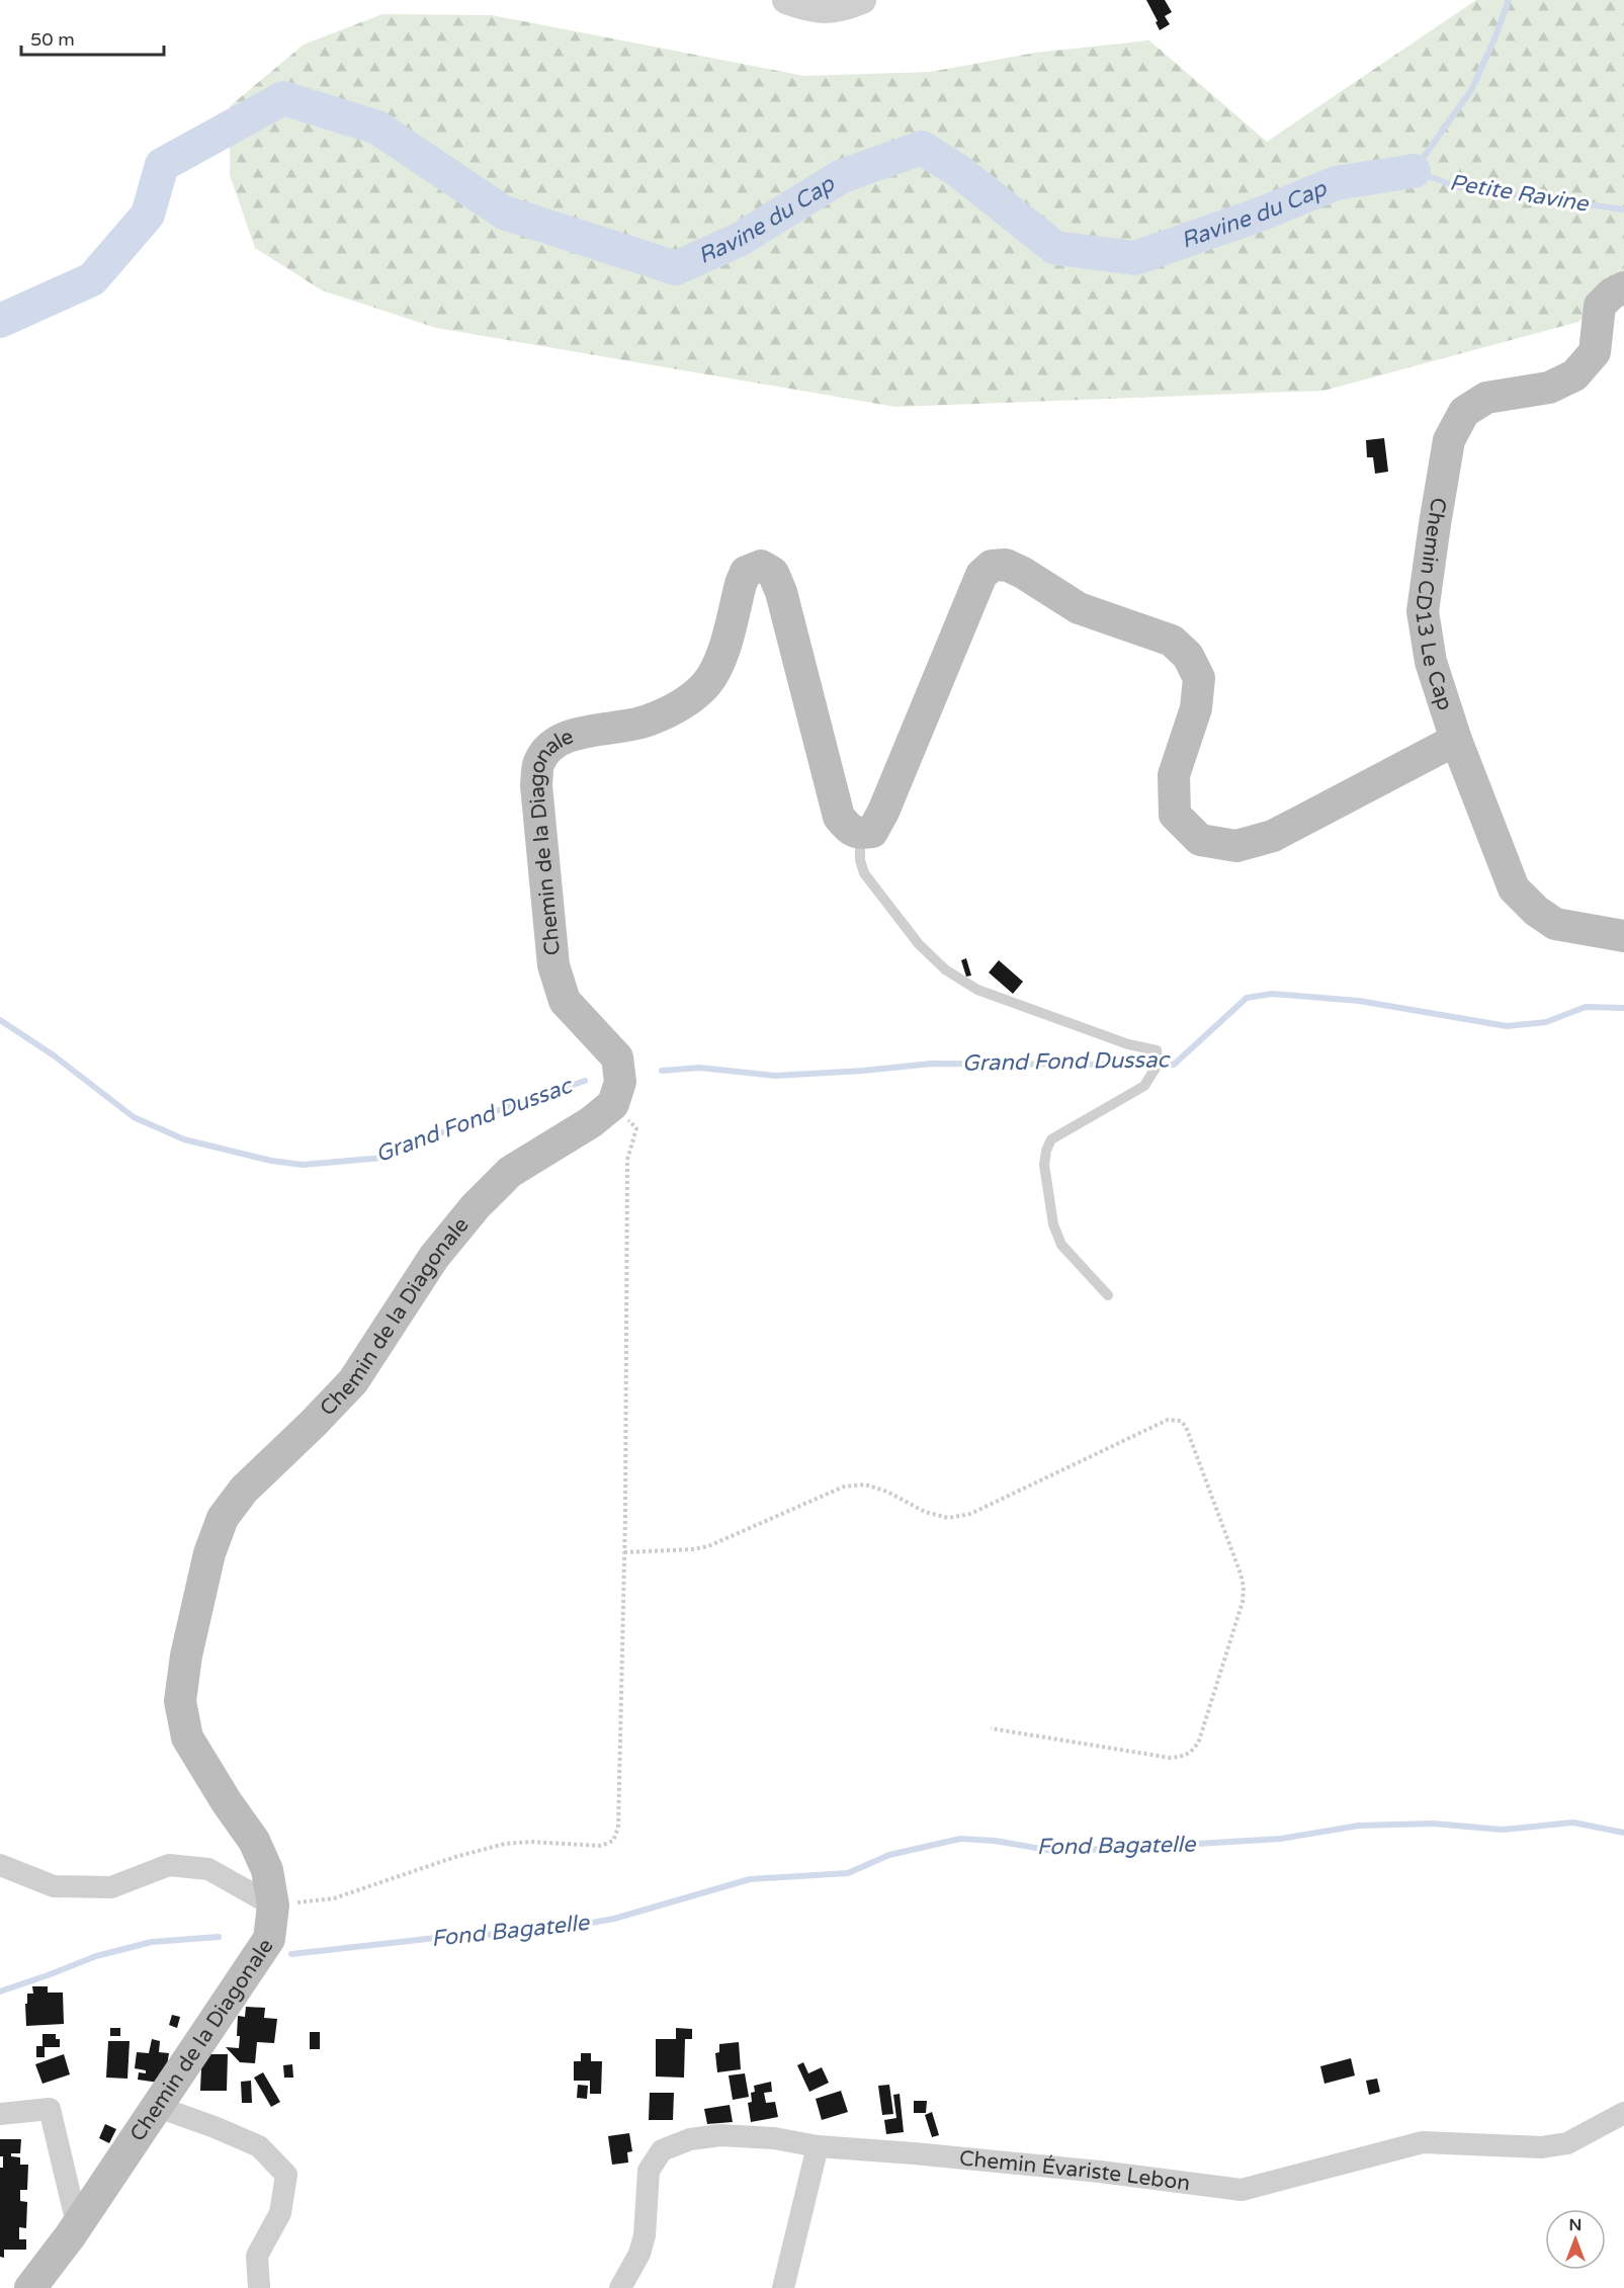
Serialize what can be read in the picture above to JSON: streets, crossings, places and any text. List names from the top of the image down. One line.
{"streets":{"main road":["Chemin CD13 Le Cap","Chemin de la Diagonale"],"street":["Chemin Évariste Lebon"]},"water":["Petite Ravine","Ravine du Cap","Grand Fond Dussac","Fond Bagatelle"],"scale_bar":"50 m","north":"top"}
